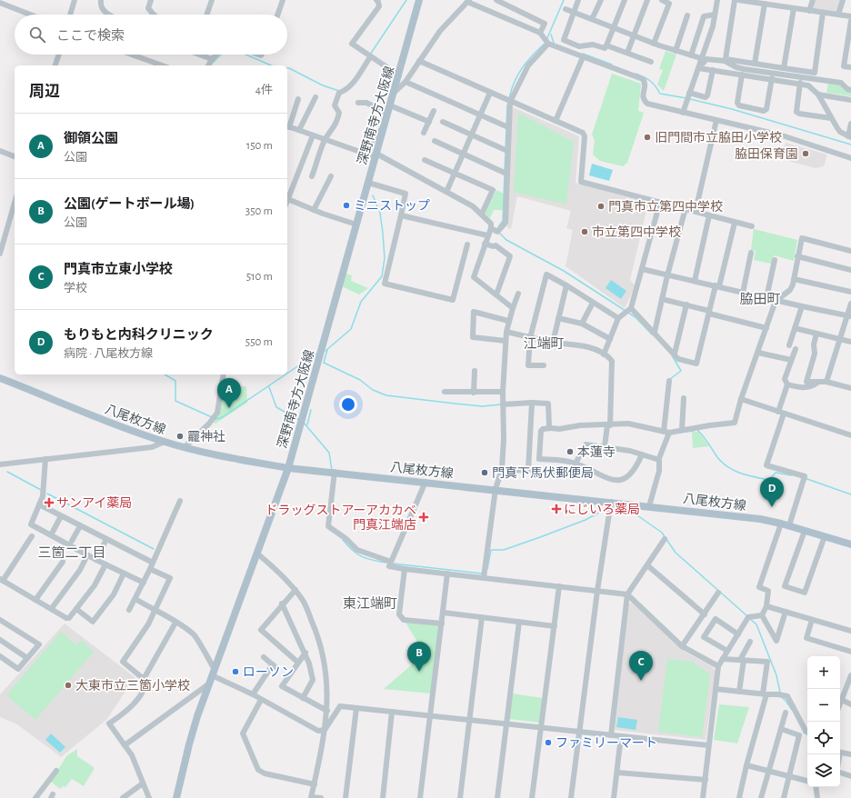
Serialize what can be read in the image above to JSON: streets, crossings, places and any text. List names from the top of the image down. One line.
{"streets":{"main road":["深野南寺方大阪線","八尾枚方線"]},"crossings":[["深野南寺方大阪線","八尾枚方線"]],"districts":["脇田町","江端町","三箇二丁目","東江端町"],"places":{"other":["旧門間市立脇田小学校","脇田保育園","ミニストップ","門真市立第四中学校","市立第四中学校","龗神社","本蓮寺","門真下馬伏郵便局","ローソン","大東市立三箇小学校","ファミリーマート"],"health":["サンアイ薬局","にじいろ薬局","ドラッグストアーアカカベ 門真江端店"]},"page":{"search":"ここで検索","heading":["周辺","4件"],"list":[{"mark":"A","name":"御領公園","note":"公園","value":"150 m"},{"mark":"B","name":"公園(ゲートボール場)","note":"公園","value":"350 m"},{"mark":"C","name":"門真市立東小学校","note":"学校","value":"510 m"},{"mark":"D","name":"もりもと内科クリニック","note":"病院 · 八尾枚方線","value":"550 m"}],"pins":["A","D","B","C"],"map_buttons":["+","−"]}}
